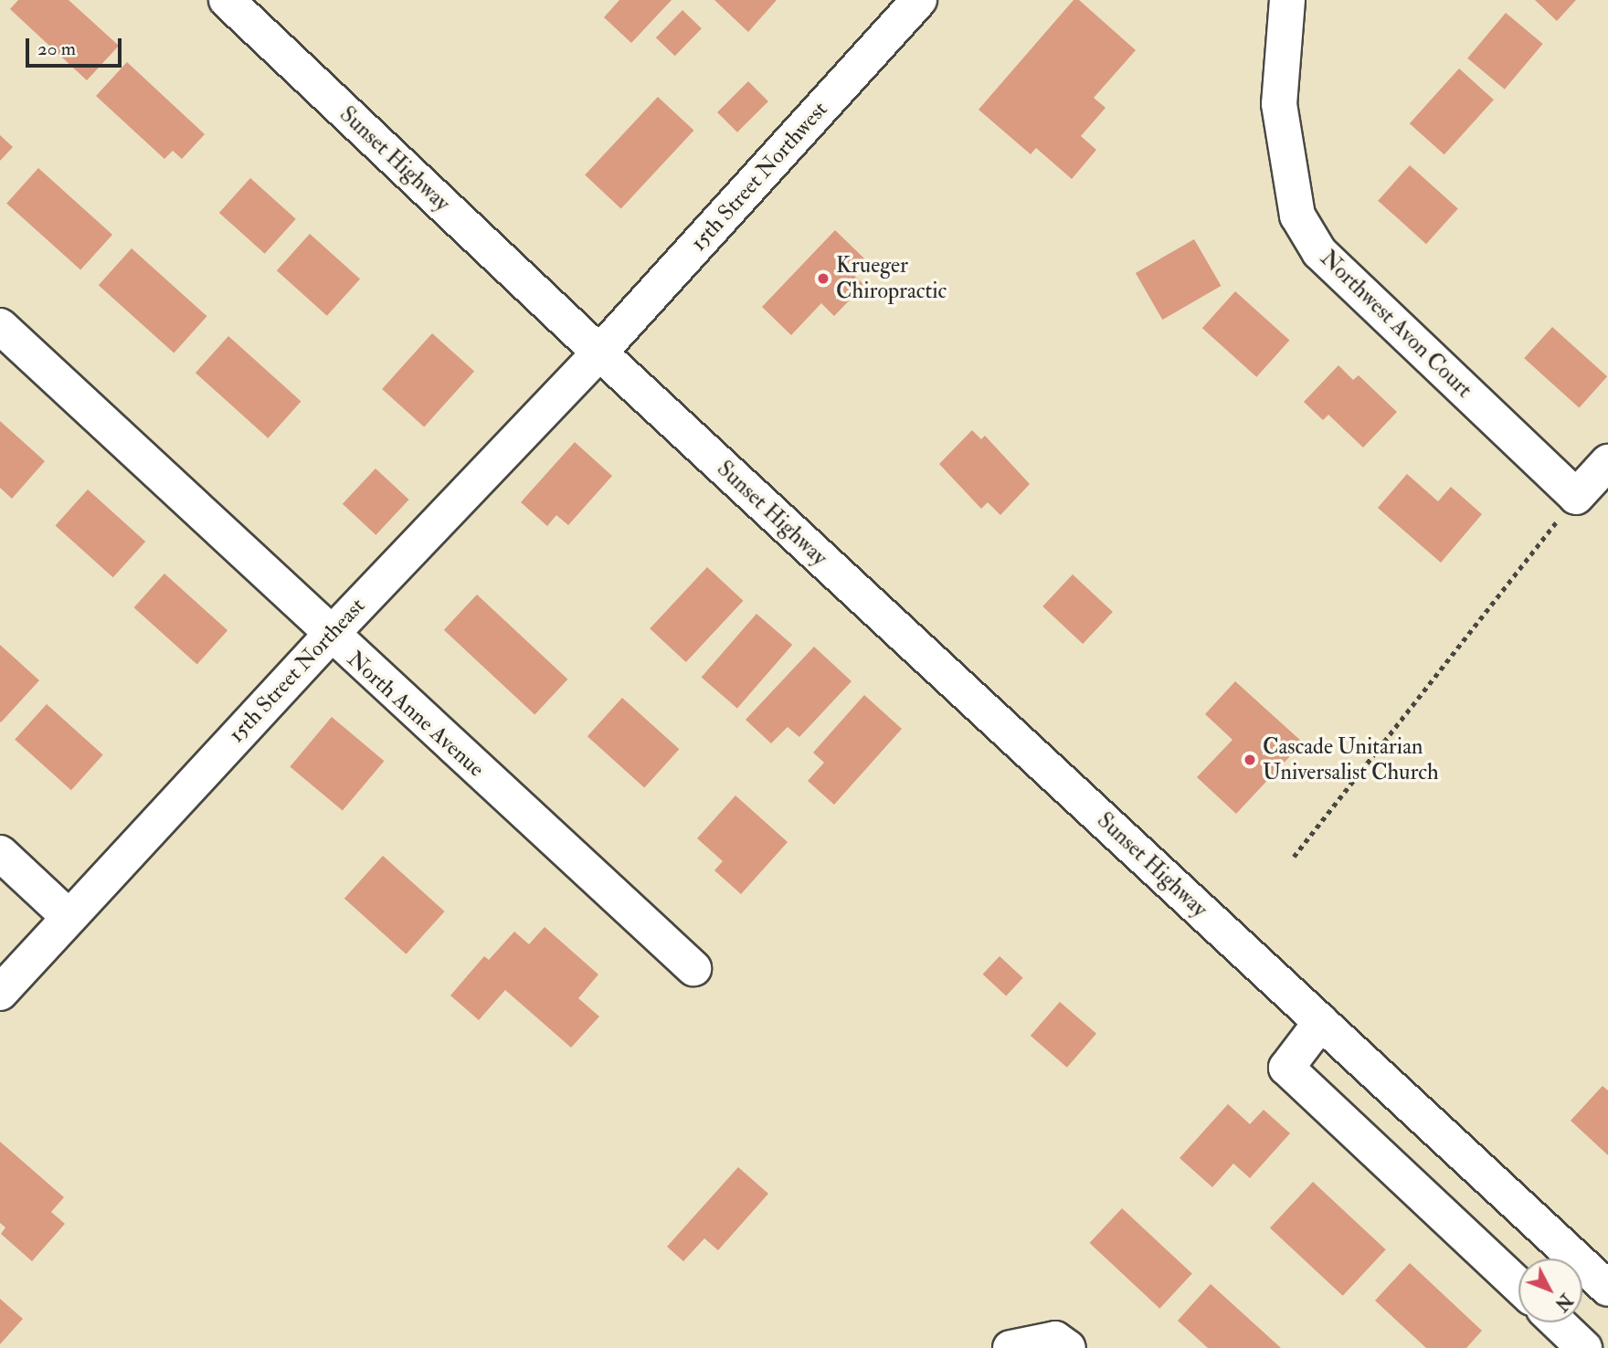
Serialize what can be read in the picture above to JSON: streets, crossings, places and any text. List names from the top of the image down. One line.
{"streets":{"main road":["Sunset Highway","15th Street Northwest","Northwest Avon Court","15th Street Northeast","North Anne Avenue"]},"crossings":[["Sunset Highway","15th Street Northwest"],["Sunset Highway","15th Street Northeast"],["15th Street Northwest","15th Street Northeast"],["15th Street Northeast","North Anne Avenue"]],"places":["Krueger Chiropractic","Cascade Unitarian Universalist Church"],"scale_bar":"20 m","north":"bottom right"}
